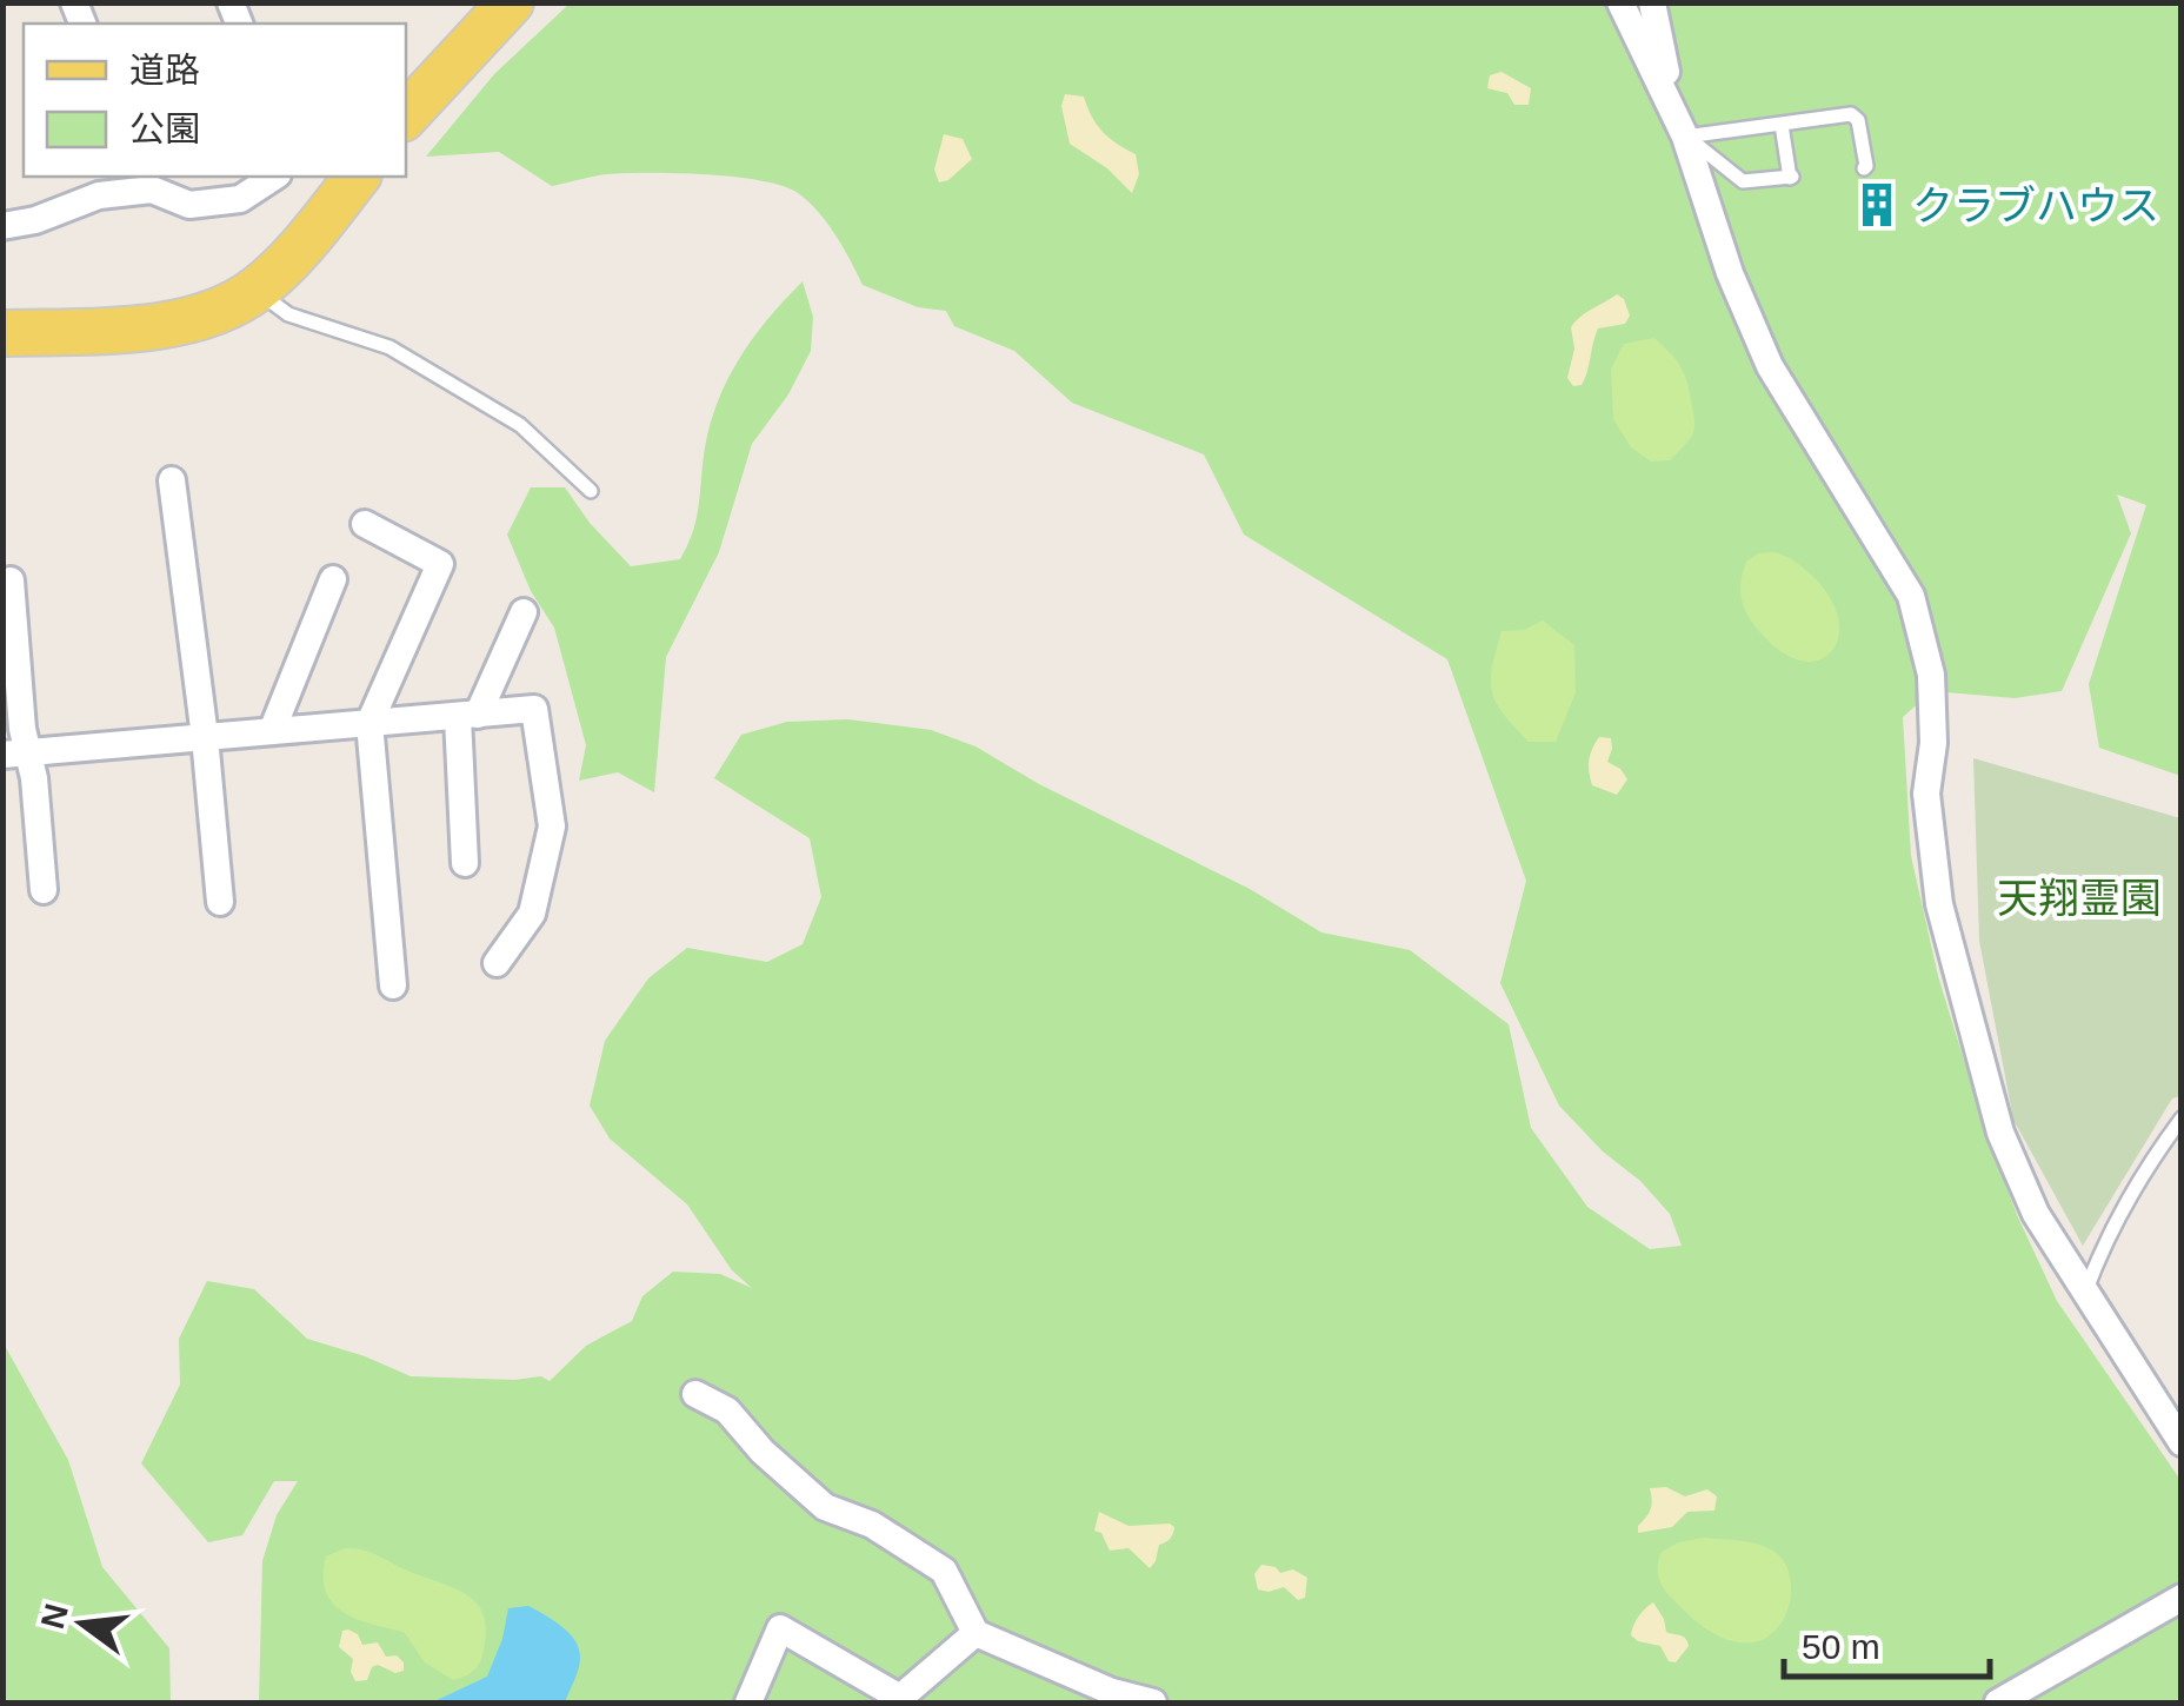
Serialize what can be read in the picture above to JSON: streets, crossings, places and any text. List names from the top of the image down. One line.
{"parks":["天翔霊園"],"places":{"building":["クラブハウス"]},"legend":["道路","公園"],"scale_bar":"50 m","north":"left"}
